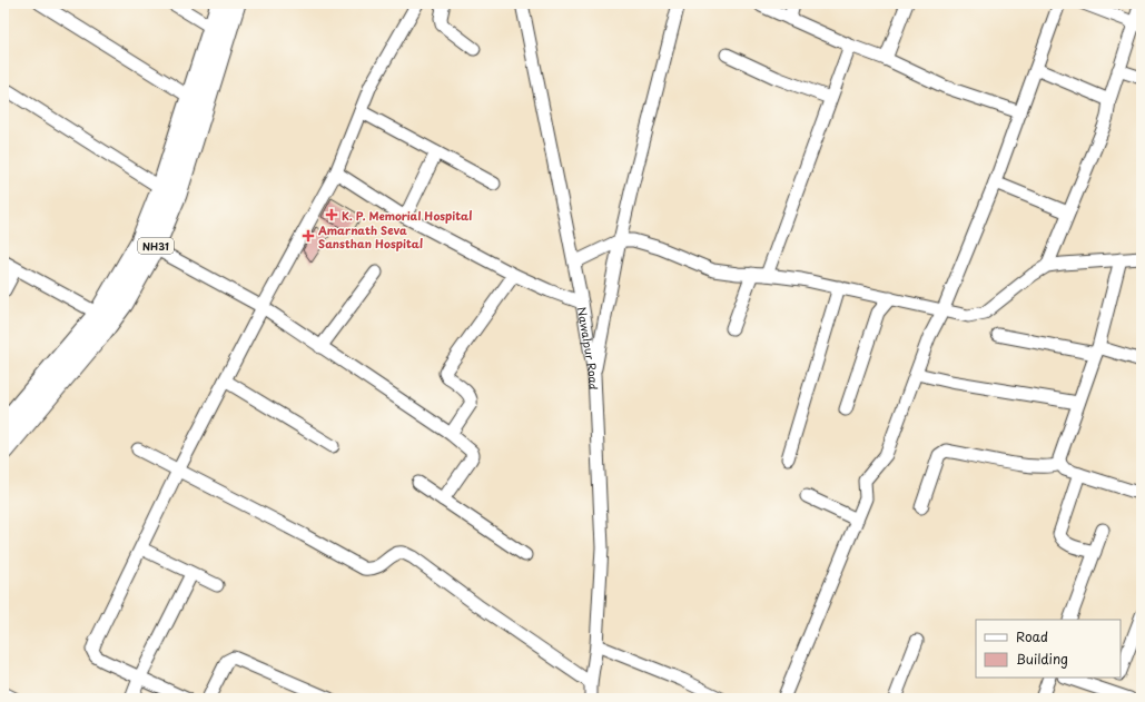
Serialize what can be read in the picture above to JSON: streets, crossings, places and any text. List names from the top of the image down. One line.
{"streets":{"highway":["NH31"],"street":["Nawalpur Road"]},"places":{"health":["K. P. Memorial Hospital","Amarnath Seva Sansthan Hospital"]},"legend":["Road","Building"]}
